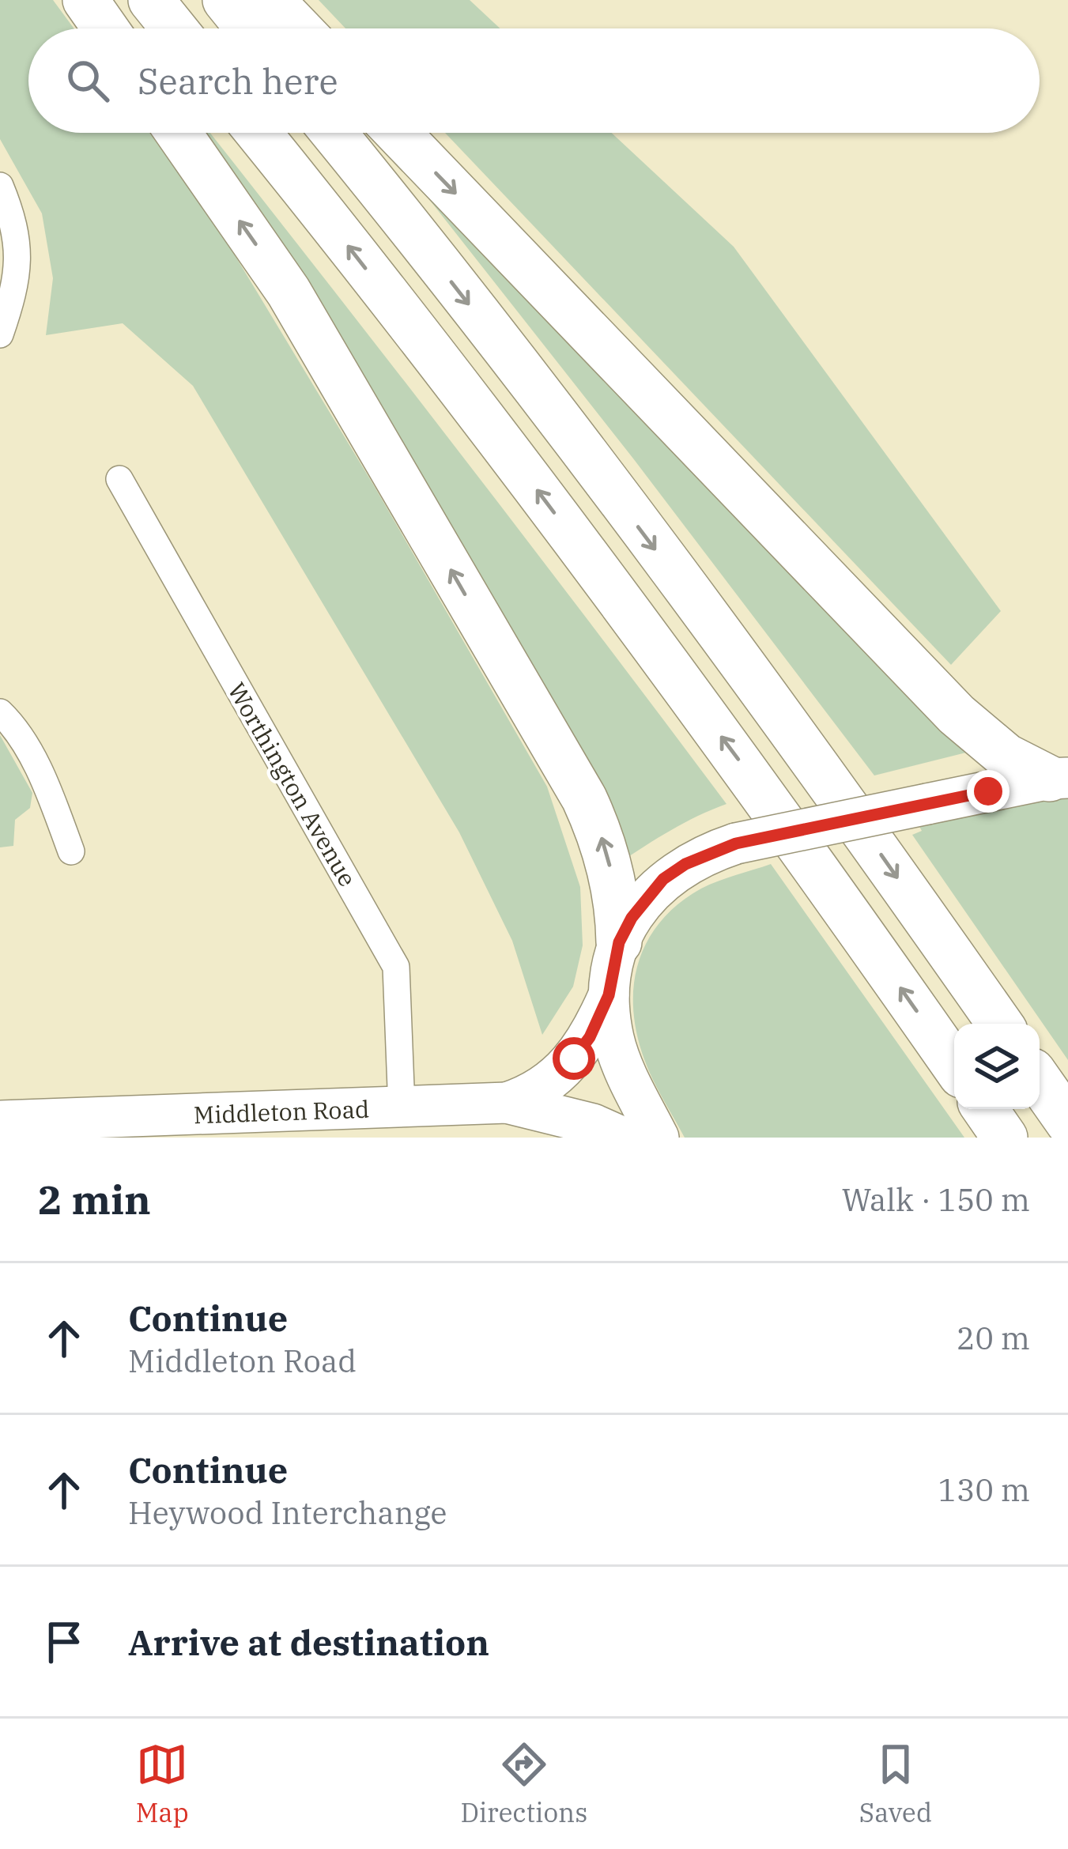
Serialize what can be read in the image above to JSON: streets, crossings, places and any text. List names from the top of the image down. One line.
{"streets":{"main road":["Middleton Road"],"street":["Worthington Avenue"]},"crossings":[["Worthington Avenue","Middleton Road"]],"page":{"search":"Search here","heading":["2 min","Walk · 150 m"],"list":[["Continue","Middleton Road","20 m"],["Continue","Heywood Interchange","130 m"],"Arrive at destination"],"nav":["Map","Directions","Saved"]}}
